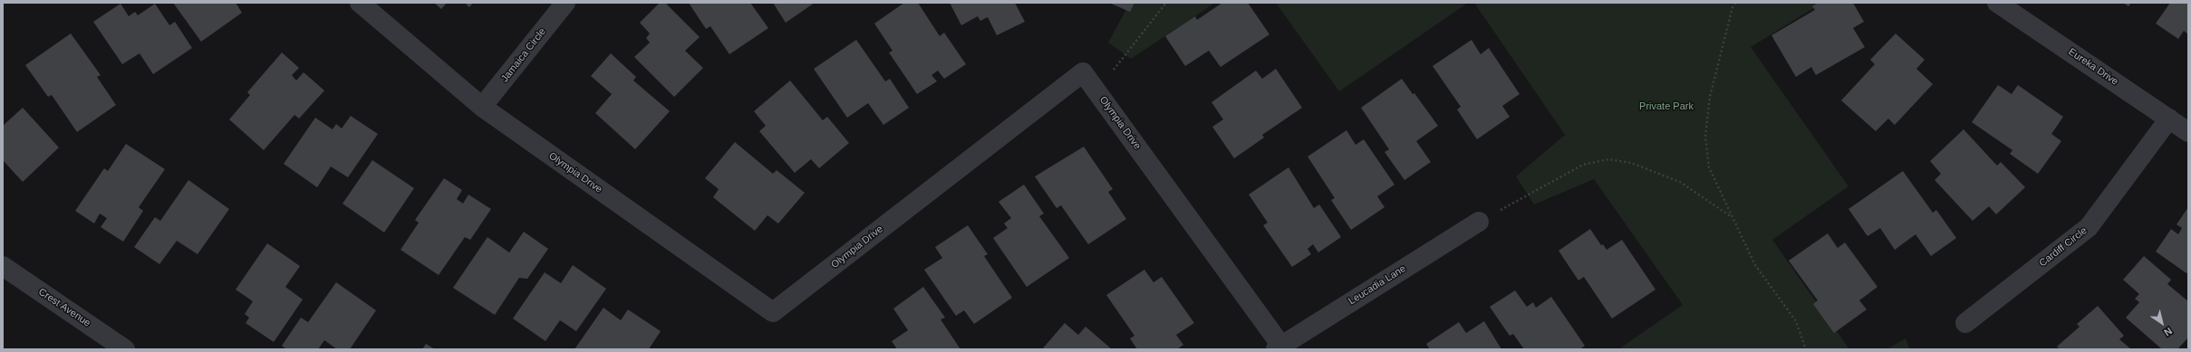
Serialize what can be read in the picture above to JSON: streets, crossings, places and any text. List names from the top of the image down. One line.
{"streets":{"street":["Jamaica Circle","Eureka Drive","Olympia Drive","Cardiff Circle","Leucadia Lane","Crest Avenue"]},"crossings":[["Jamaica Circle","Olympia Drive"],["Eureka Drive","Cardiff Circle"],["Olympia Drive","Leucadia Lane"]],"parks":["Private Park"],"north":"bottom right"}
